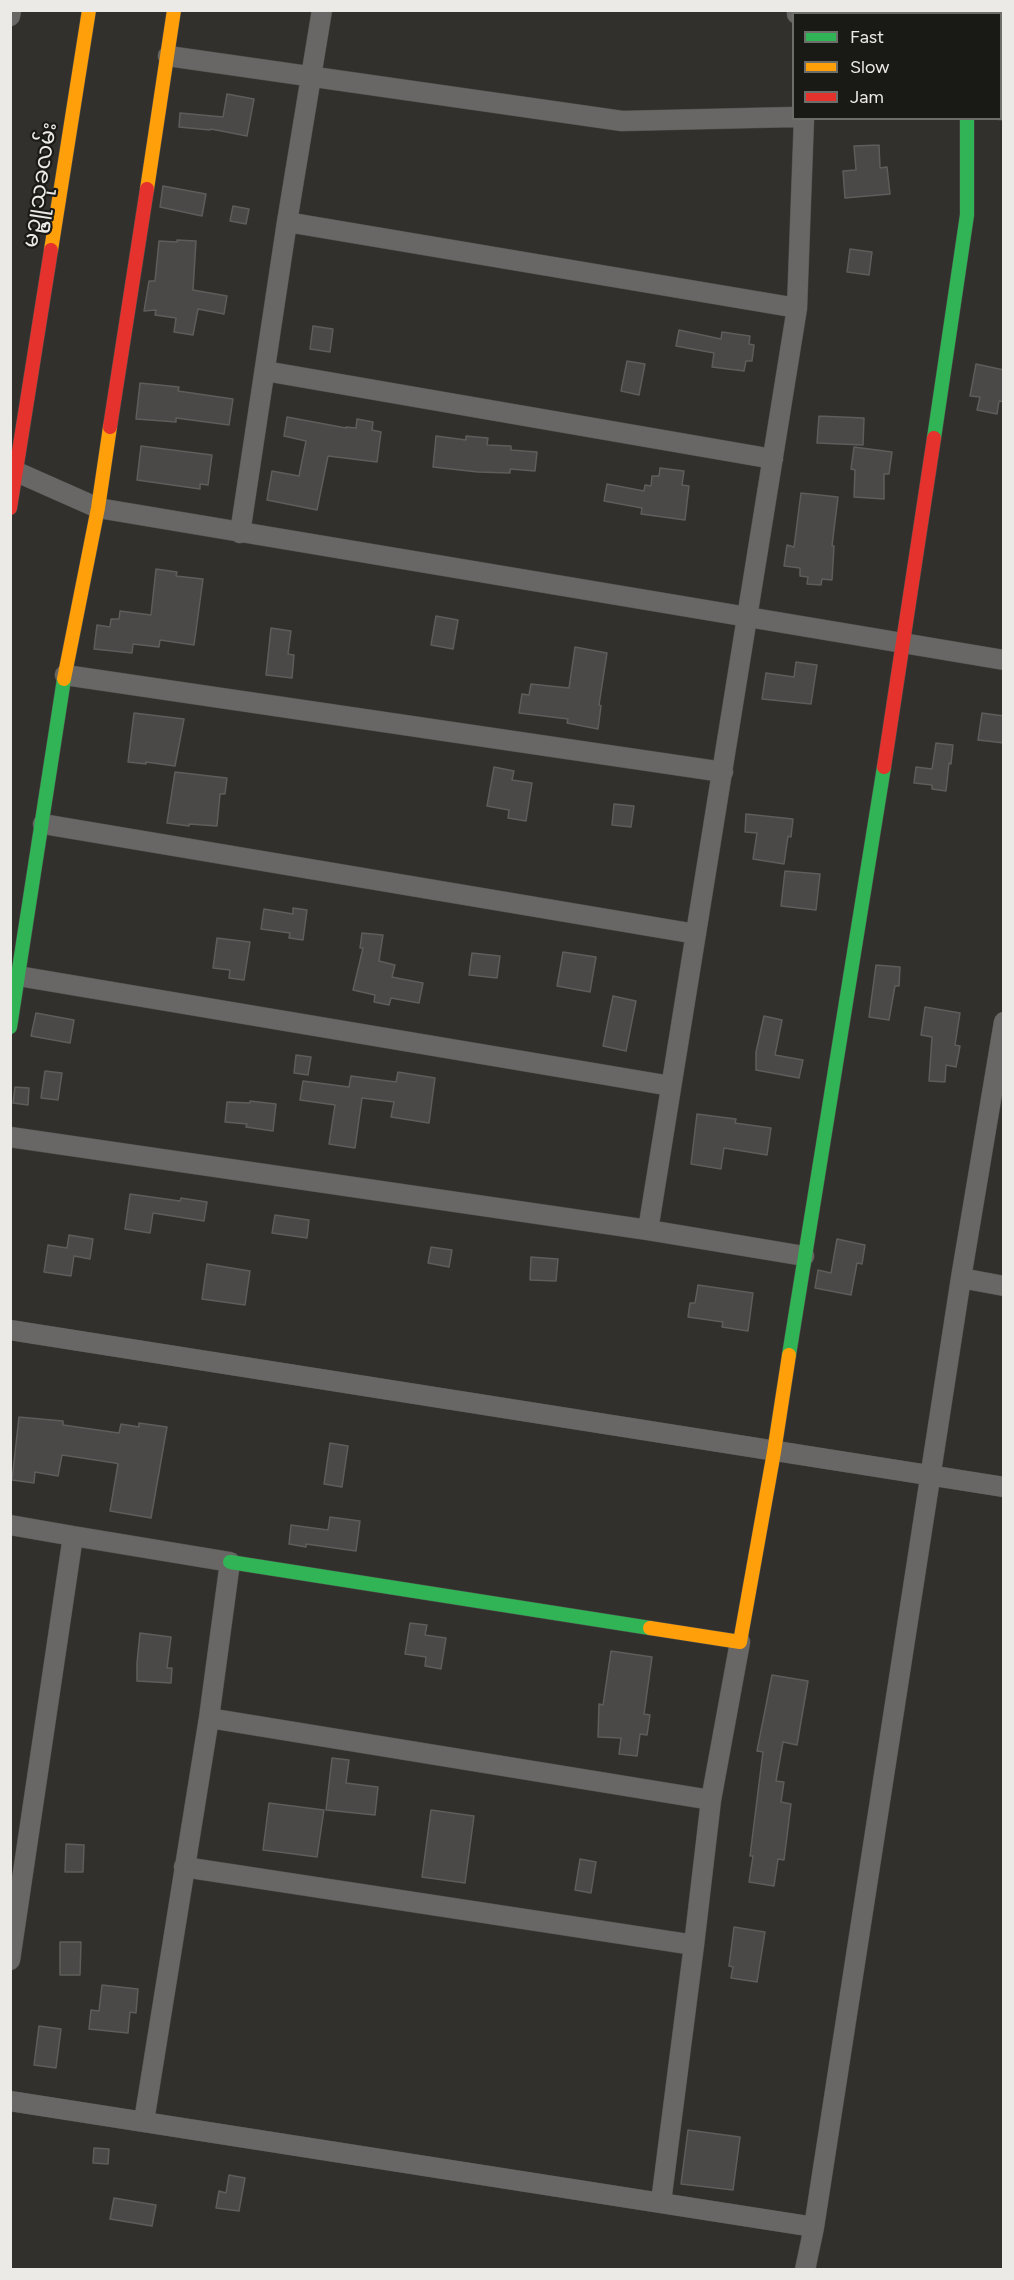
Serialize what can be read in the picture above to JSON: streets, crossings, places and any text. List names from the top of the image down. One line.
{"streets":{"street":["မဥ္ဇူသုခလမ်း"]},"legend":["Fast","Slow","Jam"]}
